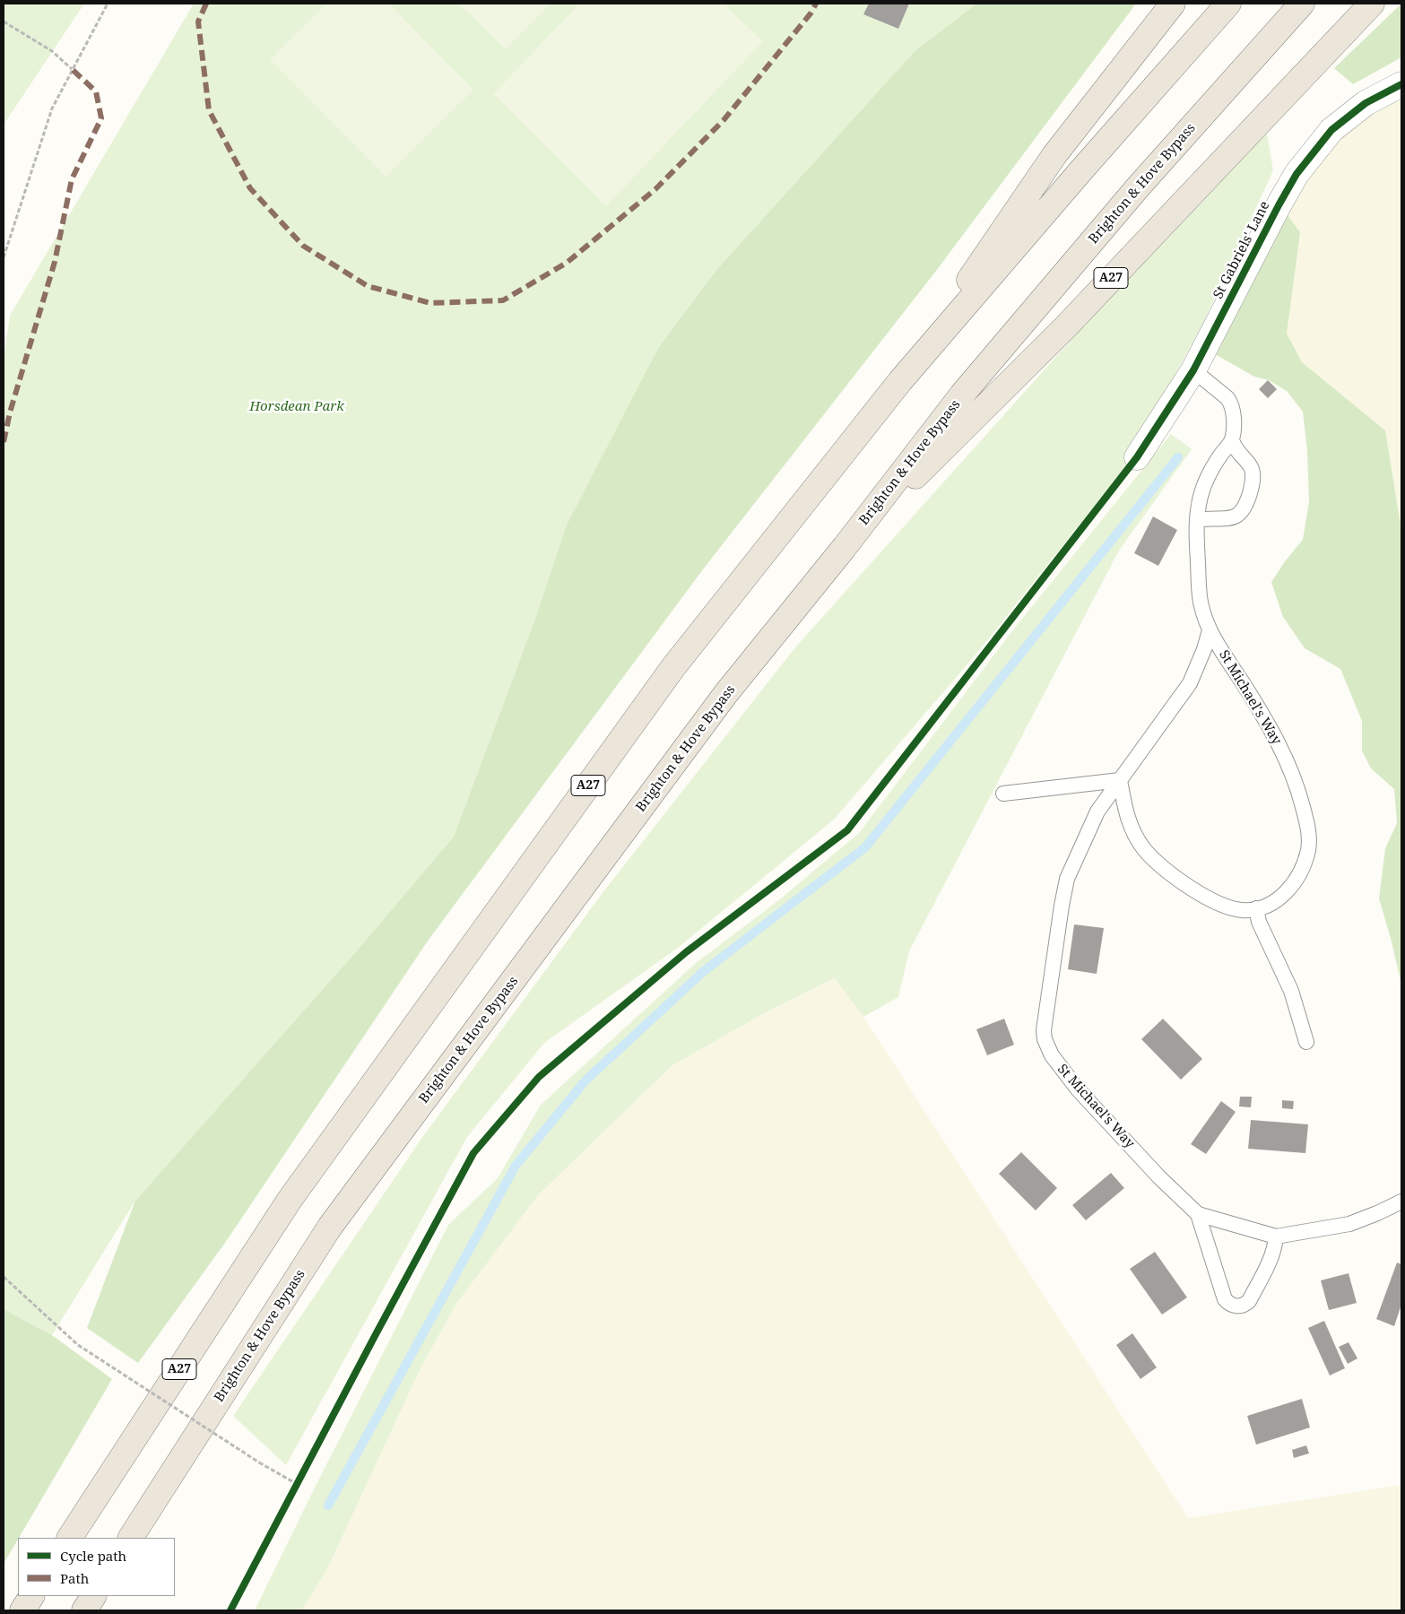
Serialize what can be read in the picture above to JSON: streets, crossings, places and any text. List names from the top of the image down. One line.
{"streets":{"highway":["Brighton & Hove Bypass","A27"],"street":["St Gabriels' Lane"],"lane":["St Michael's Way"]},"crossings":[["Brighton & Hove Bypass","A27"]],"parks":["Horsdean Park"],"legend":["Cycle path","Path"]}
